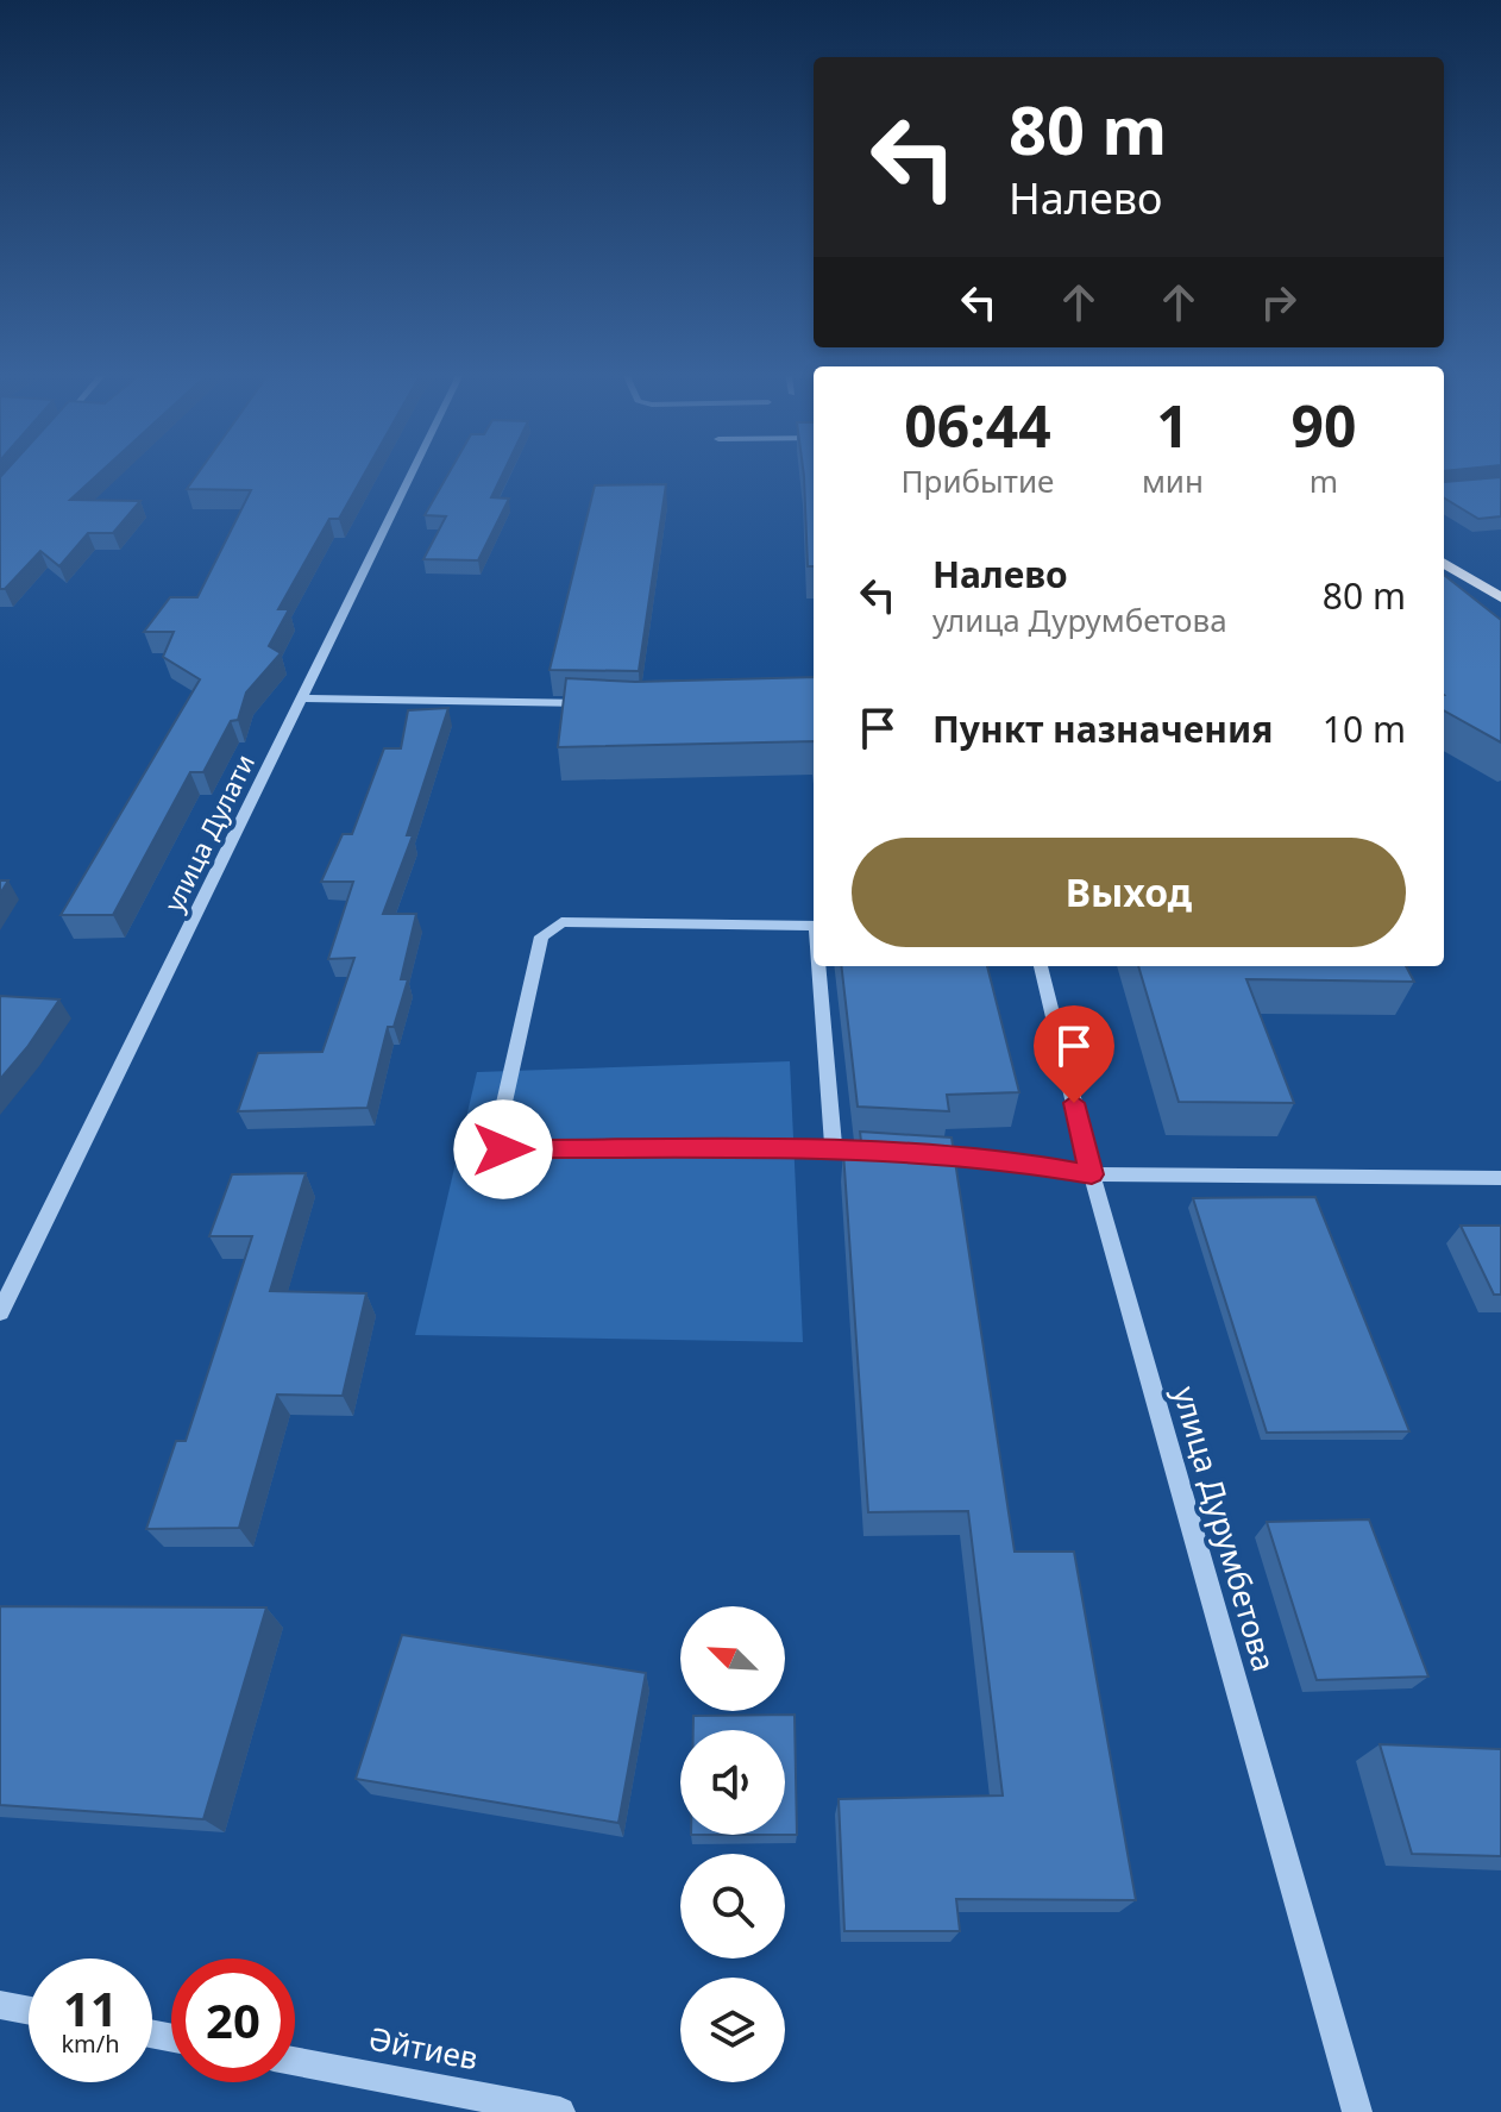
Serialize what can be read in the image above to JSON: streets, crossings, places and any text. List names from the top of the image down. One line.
{"streets":{"street":["улица Дулати","улица Дурумбетова","Әйтиев"]},"north":"top left","page":{"turn":["80 m","Налево"],"eta":["06:44","Прибытие","1","мин","90","m"],"list":[{"name":"Налево","note":"улица Дурумбетова","value":"80 m"},{"name":"Пункт назначения","value":"10 m"}],"buttons":"Выход","speed":"11 km/h","limit":"20"}}
